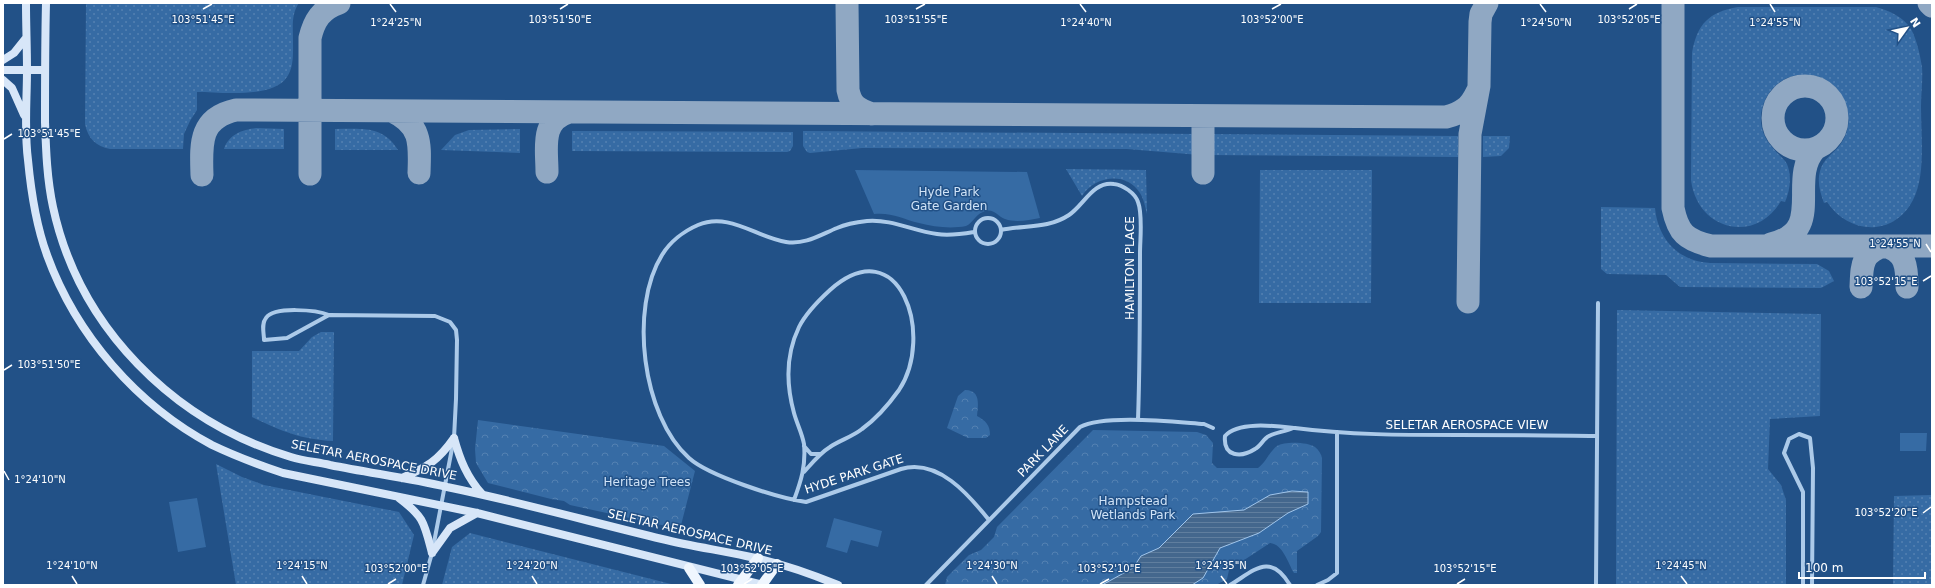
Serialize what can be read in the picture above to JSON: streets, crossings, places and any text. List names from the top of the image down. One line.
{"streets":{"street":["HAMILTON PLACE","SELETAR AEROSPACE VIEW","PARK LANE","SELETAR AEROSPACE DRIVE","HYDE PARK GATE"]},"crossings":[["HAMILTON PLACE","PARK LANE"],["HAMILTON PLACE","HYDE PARK GATE"],["PARK LANE","HYDE PARK GATE"]],"parks":["Hyde Park Gate Garden","Heritage Trees","Hampstead Wetlands Park"],"scale_bar":"100 m","north":"top right","coordinates":["103°51'45\"E","103°51'50\"E","103°51'55\"E","103°52'00\"E","103°52'05\"E","1°24'55\"N","1°24'25\"N","1°24'40\"N","1°24'50\"N","103°52'15\"E","1°24'10\"N","103°52'20\"E","1°24'15\"N","1°24'20\"N","1°24'30\"N","1°24'35\"N","1°24'45\"N","103°52'10\"E"]}
